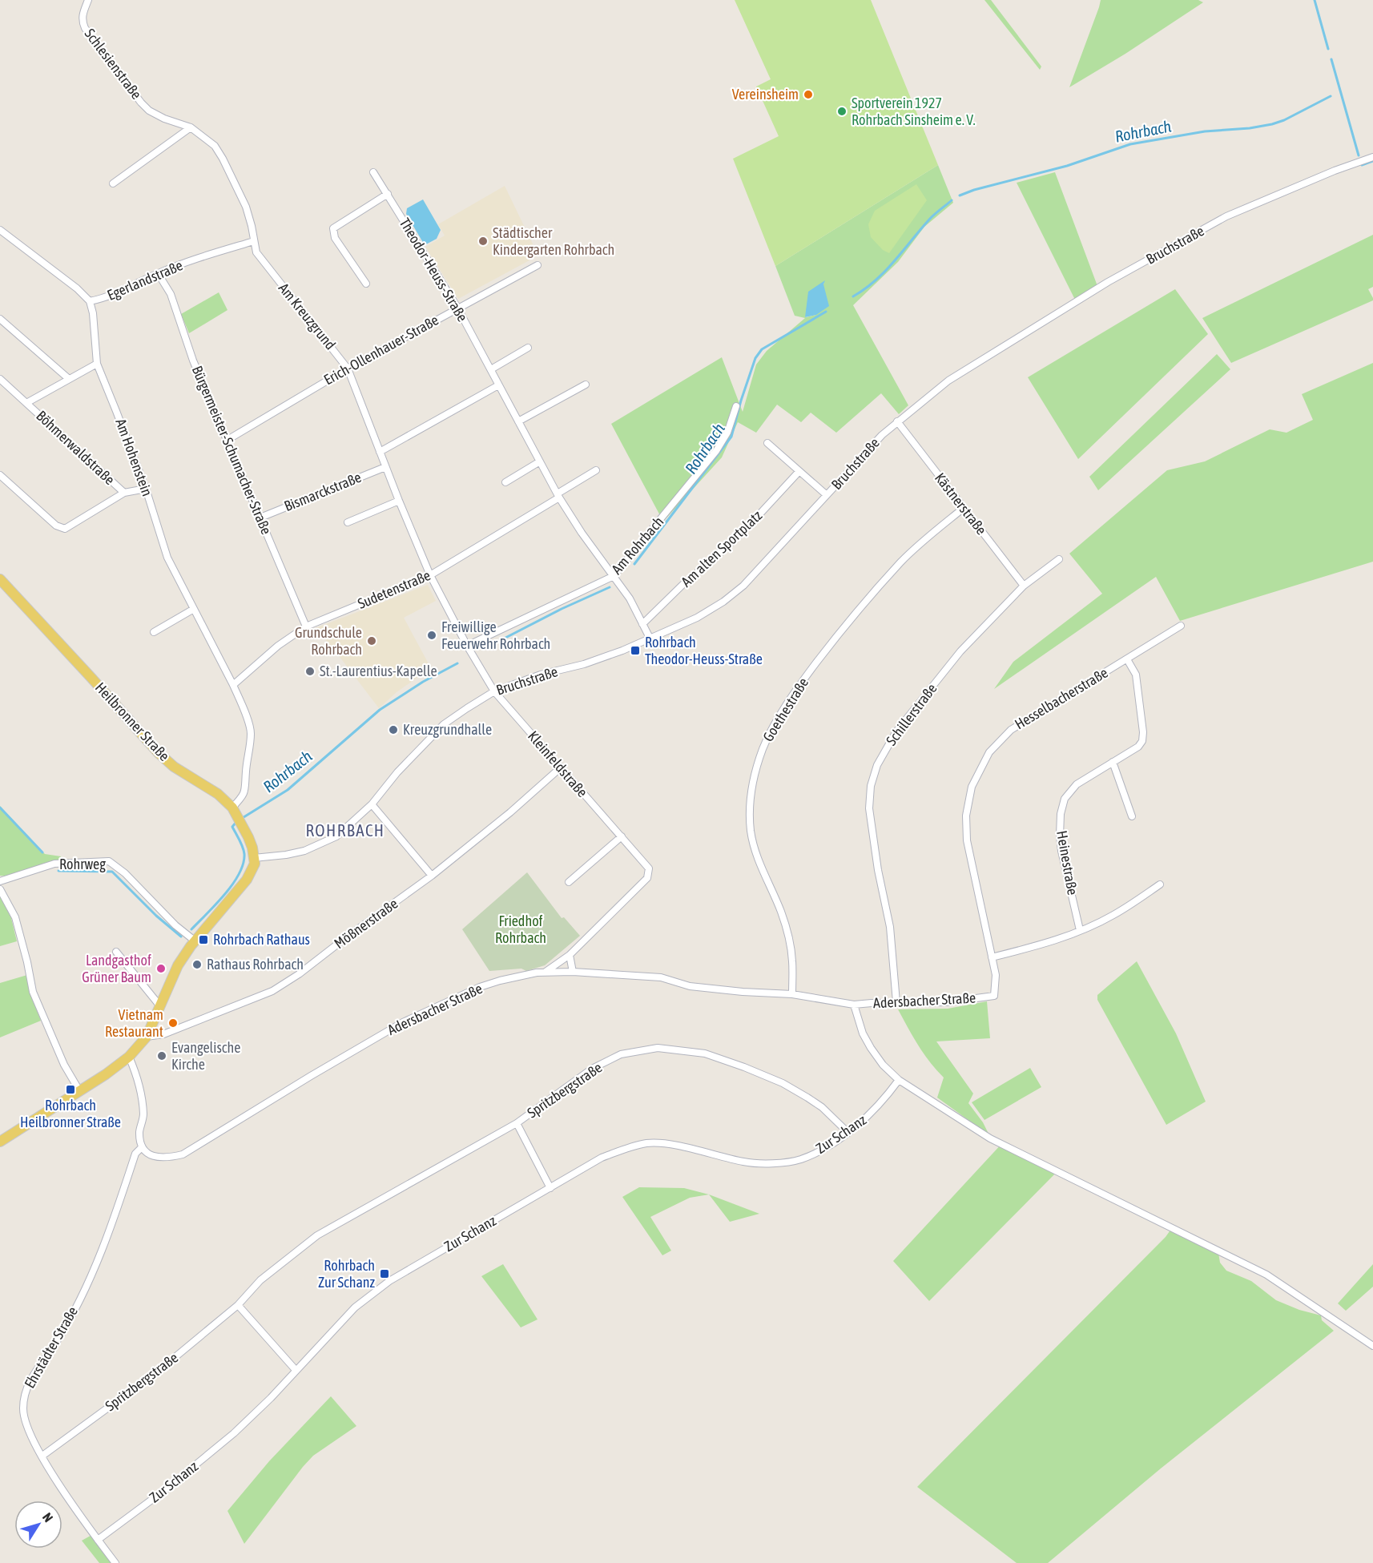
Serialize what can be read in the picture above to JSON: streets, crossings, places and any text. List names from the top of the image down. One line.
{"streets":{"main road":["Heilbronner Straße"],"street":["Schlesienstraße","Bruchstraße","Theodor-Heuss-Straße","Egerlandstraße","Am Kreuzgrund","Erich-Ollenhauer-Straße","Böhmerwaldstraße","Bürgermeister-Schumacher-Straße","Am Hohenstein","Bismarckstraße","Kästnerstraße","Am Rohrbach","Am alten Sportplatz","Sudetenstraße","Hesselbacherstraße","Goethestraße","Schillerstraße","Kleinfeldstraße","Heinestraße","Rohrweg","Mößnerstraße","Adersbacher Straße","Spritzbergstraße","Zur Schanz","Ehrstädter Straße"]},"crossings":[["Schlesienstraße","Egerlandstraße"],["Schlesienstraße","Am Kreuzgrund"],["Bruchstraße","Theodor-Heuss-Straße"],["Bruchstraße","Am Kreuzgrund"],["Bruchstraße","Kästnerstraße"],["Bruchstraße","Heilbronner Straße"],["Bruchstraße","Kleinfeldstraße"],["Theodor-Heuss-Straße","Erich-Ollenhauer-Straße"],["Theodor-Heuss-Straße","Am Rohrbach"],["Theodor-Heuss-Straße","Am alten Sportplatz"],["Theodor-Heuss-Straße","Sudetenstraße"],["Egerlandstraße","Am Kreuzgrund"],["Egerlandstraße","Bürgermeister-Schumacher-Straße"],["Egerlandstraße","Am Hohenstein"],["Am Kreuzgrund","Erich-Ollenhauer-Straße"],["Am Kreuzgrund","Bismarckstraße"],["Am Kreuzgrund","Am Rohrbach"],["Am Kreuzgrund","Sudetenstraße"],["Am Kreuzgrund","Kleinfeldstraße"],["Erich-Ollenhauer-Straße","Bürgermeister-Schumacher-Straße"],["Böhmerwaldstraße","Am Hohenstein"],["Bürgermeister-Schumacher-Straße","Bismarckstraße"],["Bürgermeister-Schumacher-Straße","Sudetenstraße"],["Am Hohenstein","Sudetenstraße"],["Am Hohenstein","Heilbronner Straße"],["Kästnerstraße","Goethestraße"],["Kästnerstraße","Schillerstraße"],["Hesselbacherstraße","Heinestraße"],["Hesselbacherstraße","Adersbacher Straße"],["Goethestraße","Adersbacher Straße"],["Schillerstraße","Adersbacher Straße"],["Kleinfeldstraße","Mößnerstraße"],["Kleinfeldstraße","Adersbacher Straße"],["Adersbacher Straße","Zur Schanz"],["Adersbacher Straße","Ehrstädter Straße"],["Spritzbergstraße","Zur Schanz"],["Spritzbergstraße","Ehrstädter Straße"],["Zur Schanz","Ehrstädter Straße"]],"districts":["ROHRBACH"],"water":["Rohrbach"],"parks":["Friedhof Rohrbach"],"places":{"other":["Vereinsheim","Sportverein 1927 Rohrbach Sinsheim e. V.","Städtischer Kindergarten Rohrbach","Freiwillige Feuerwehr Rohrbach","Grundschule Rohrbach","St.-Laurentius-Kapelle","Kreuzgrundhalle","Rathaus Rohrbach","Landgasthof Grüner Baum","Vietnam Restaurant","Evangelische Kirche"],"transit":["Rohrbach Theodor-Heuss-Straße","Rohrbach Rathaus","Rohrbach Heilbronner Straße","Rohrbach Zur Schanz"]},"north":"top right"}
